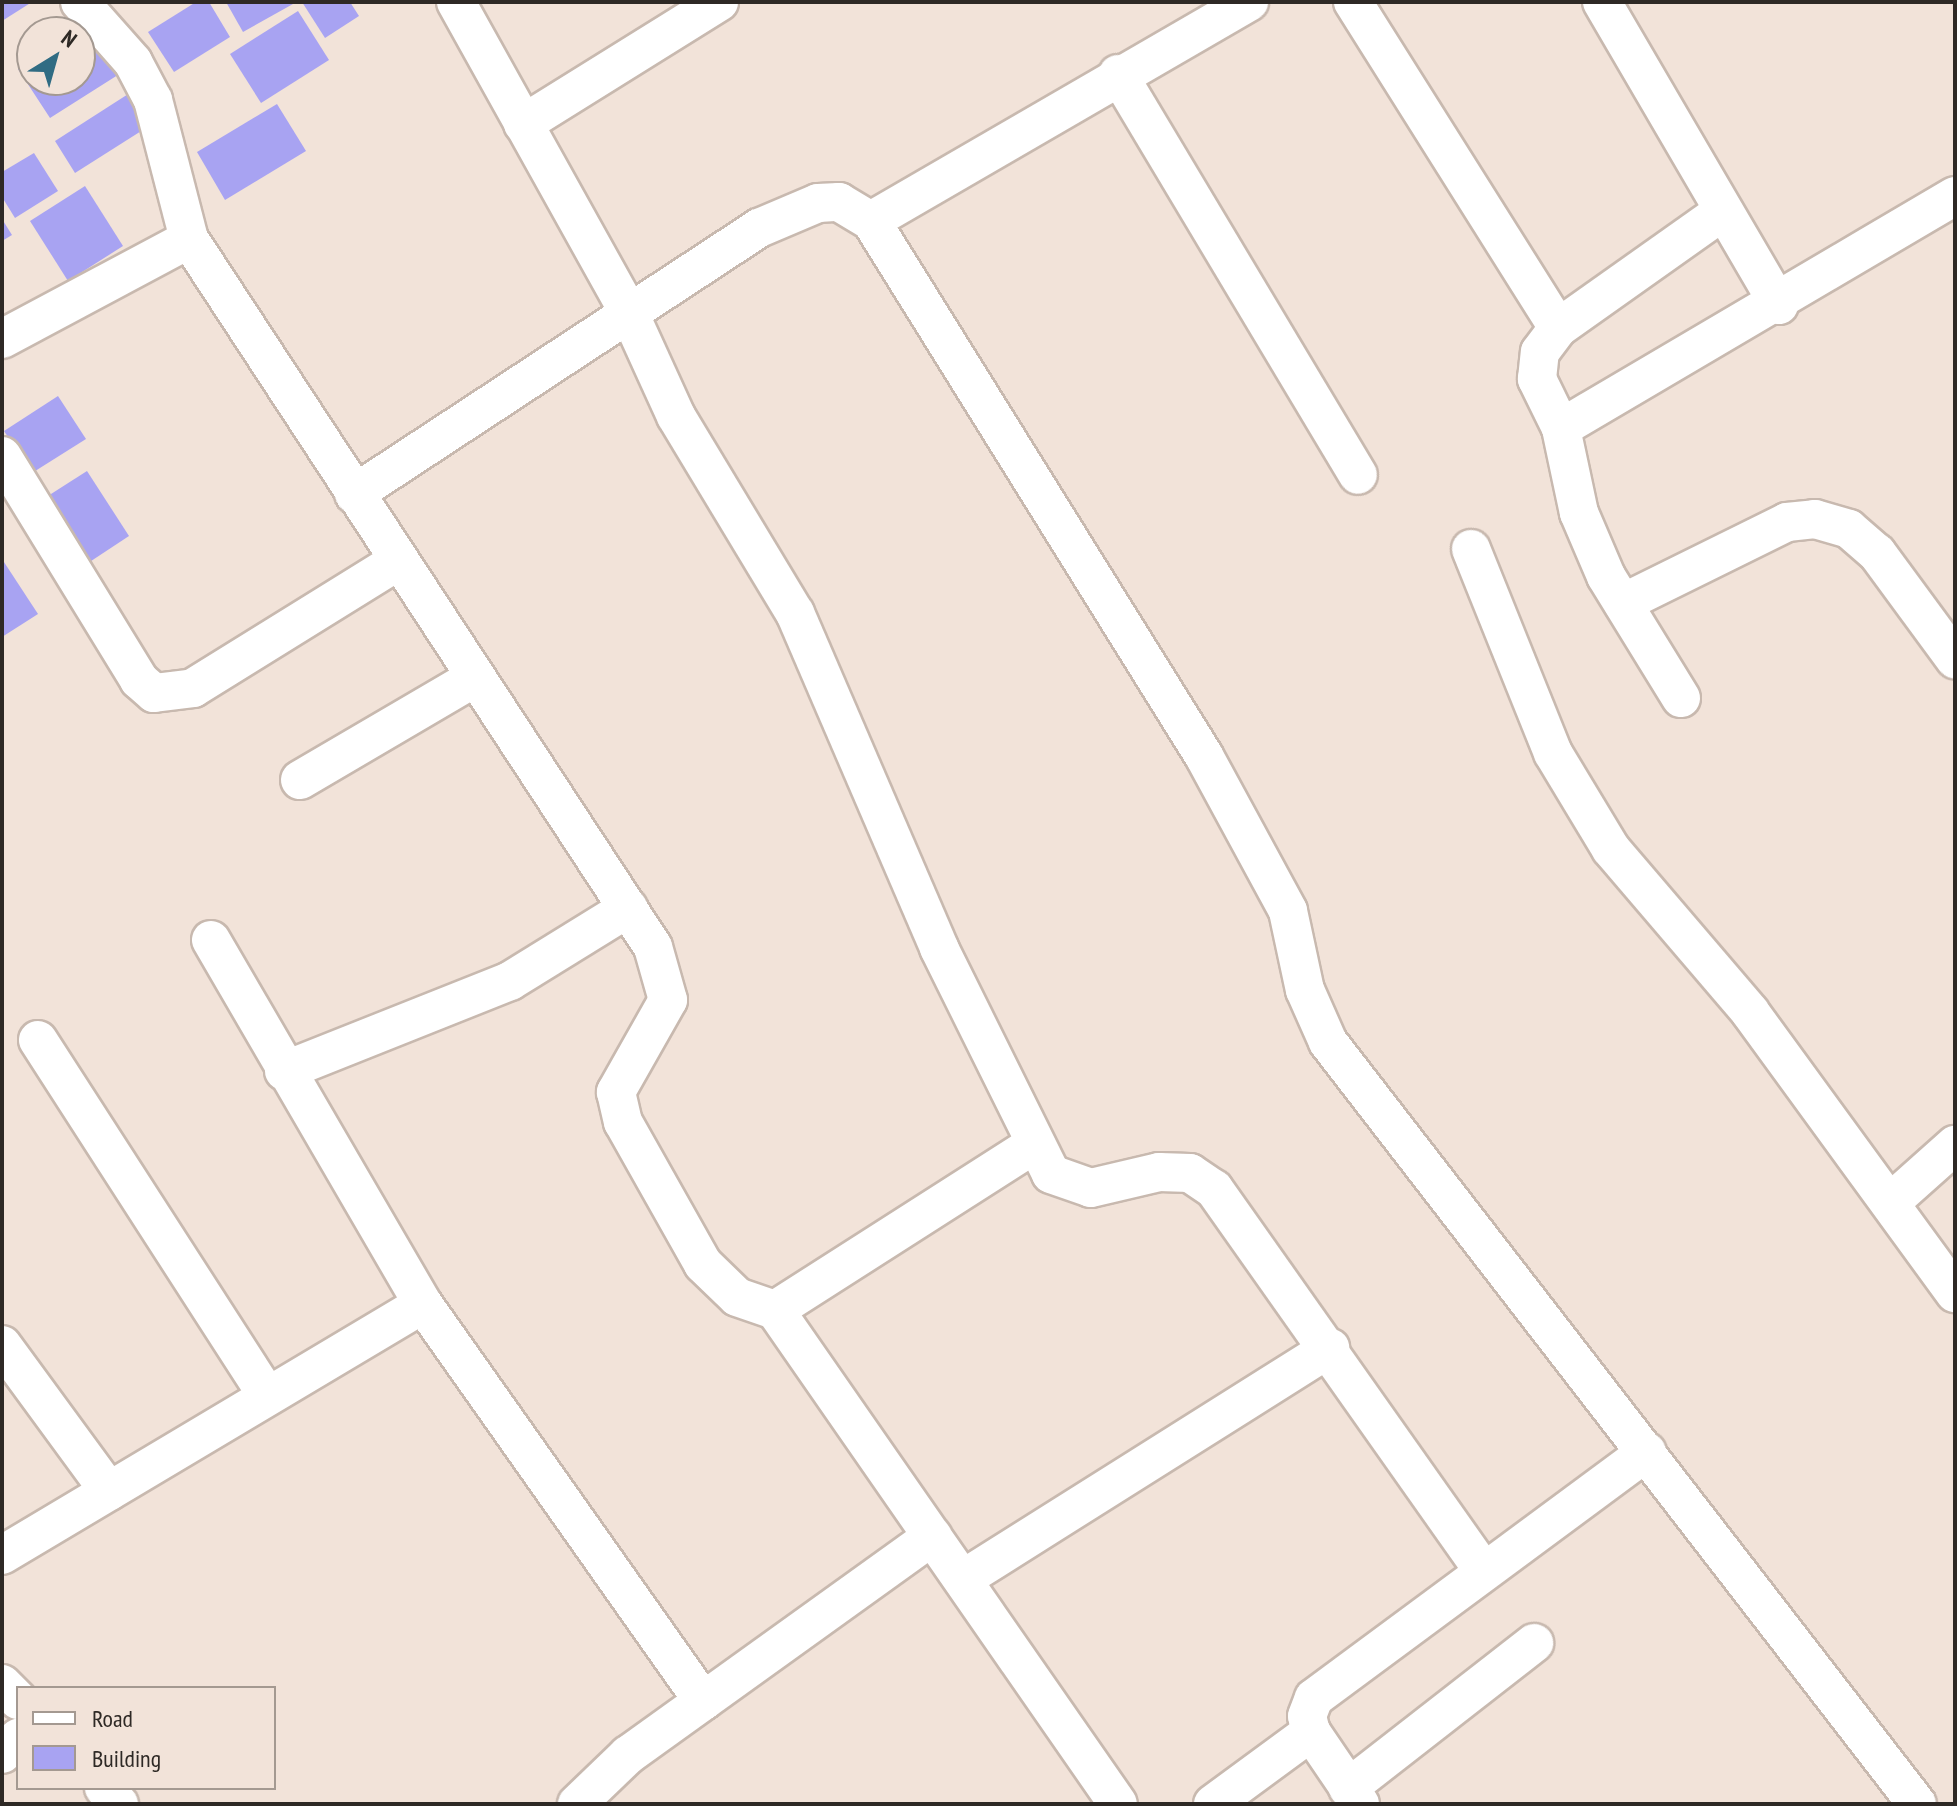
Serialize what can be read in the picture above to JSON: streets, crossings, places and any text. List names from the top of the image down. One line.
{"legend":["Road","Building"],"north":"top right"}
